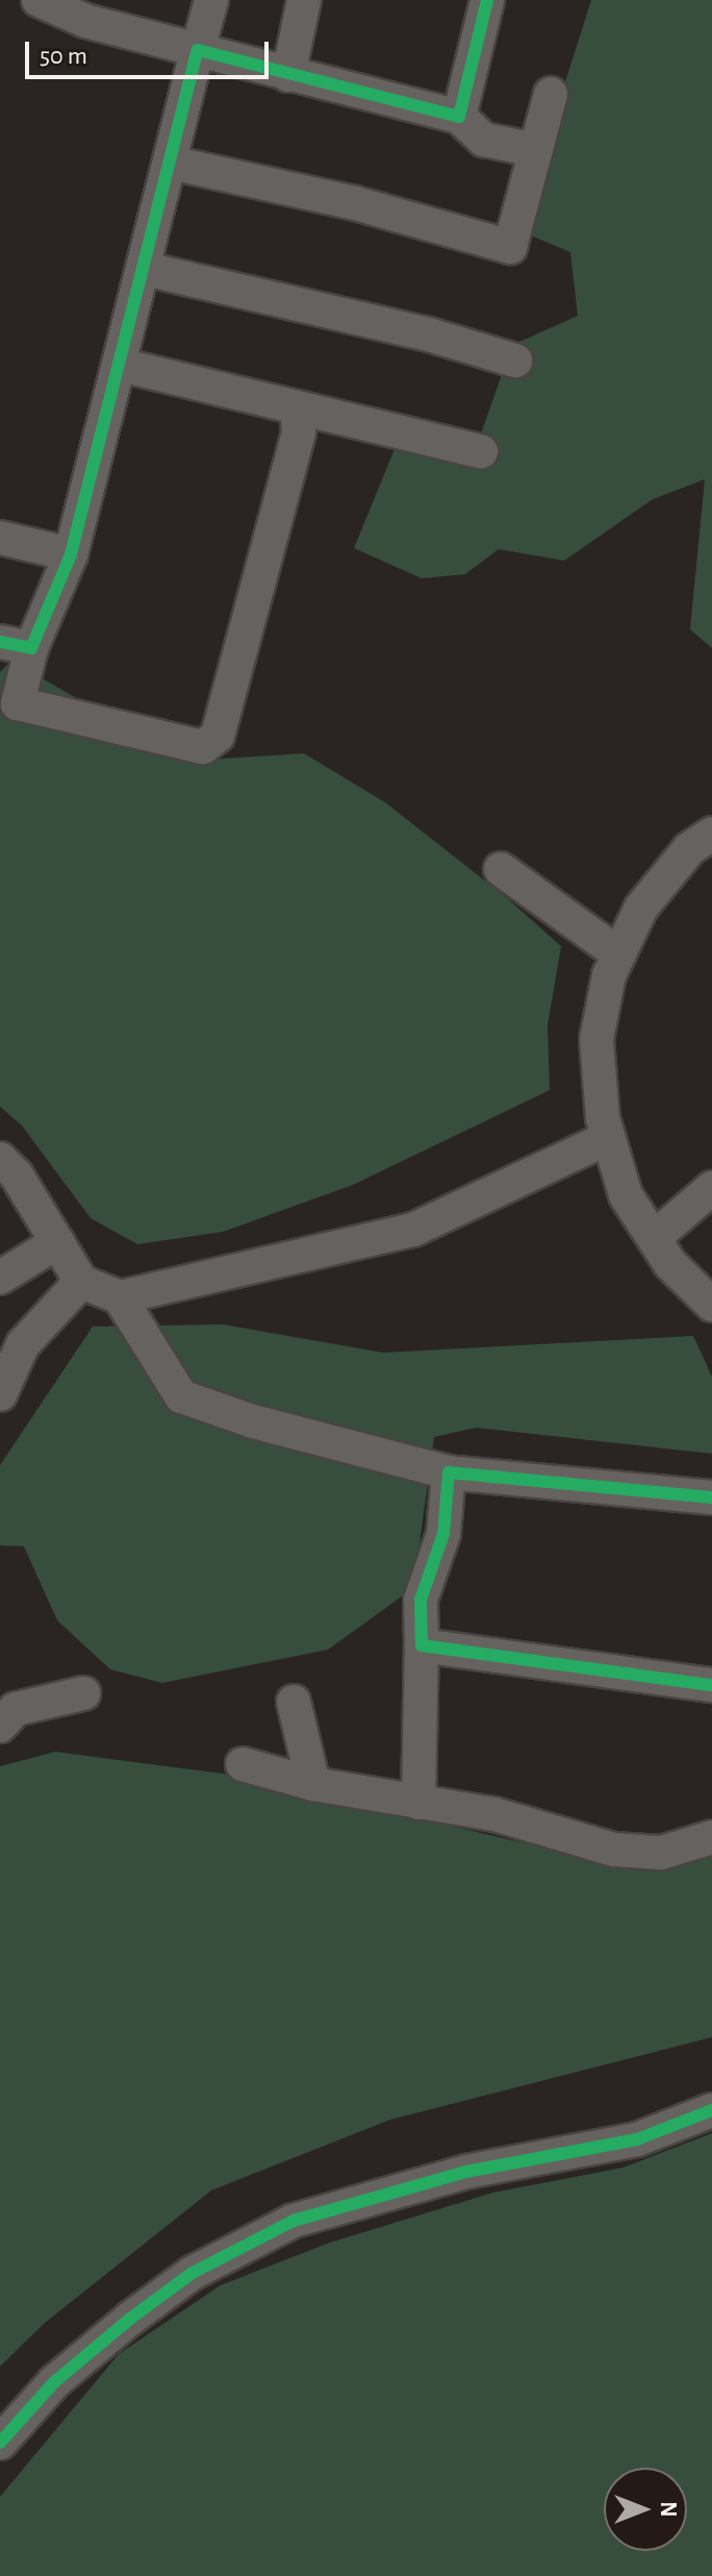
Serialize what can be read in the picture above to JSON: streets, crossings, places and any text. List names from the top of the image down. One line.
{"scale_bar":"50 m","north":"right"}
